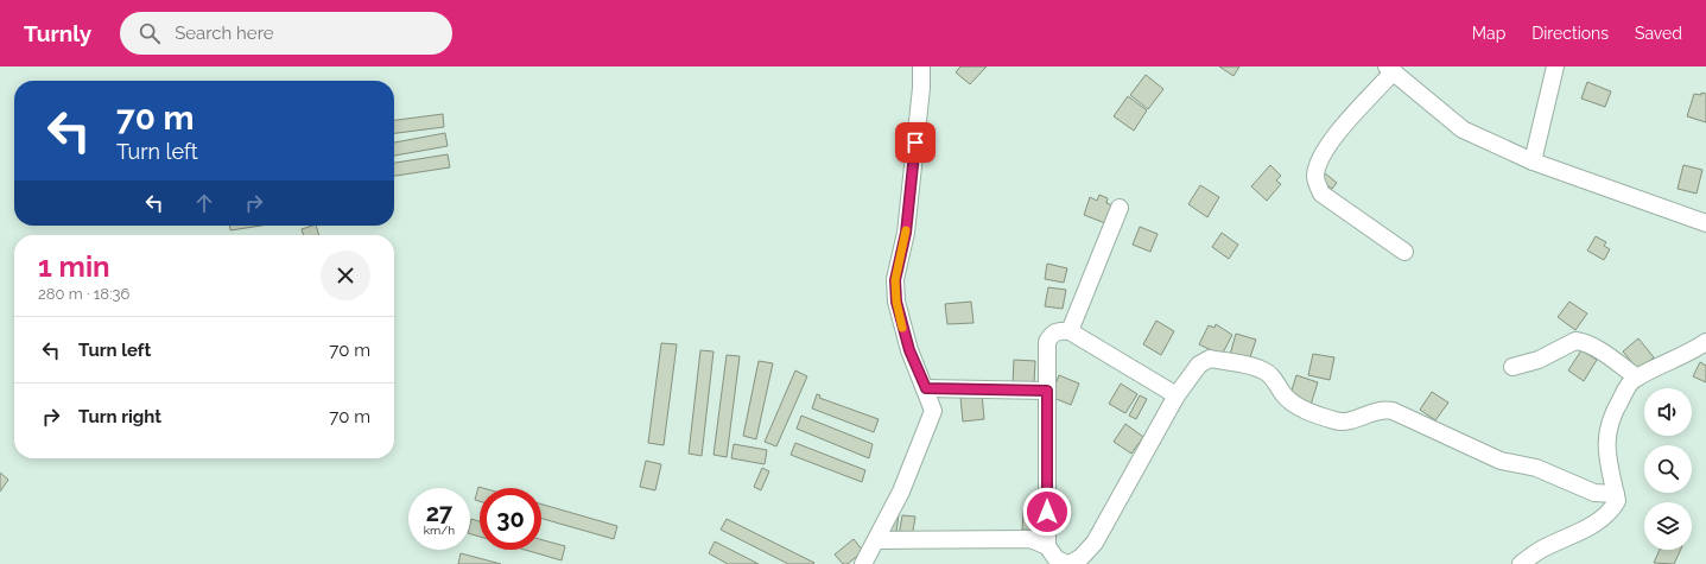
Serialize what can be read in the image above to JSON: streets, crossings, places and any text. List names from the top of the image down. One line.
{"page":{"header":"Turnly","search":"Search here","nav":["Map","Directions","Saved"],"turn":["70 m","Turn left"],"heading":["1 min","280 m · 18:36"],"list":[{"name":"Turn left","value":"70 m"},{"name":"Turn right","value":"70 m"}],"speed":"27 km/h","limit":"30"}}
